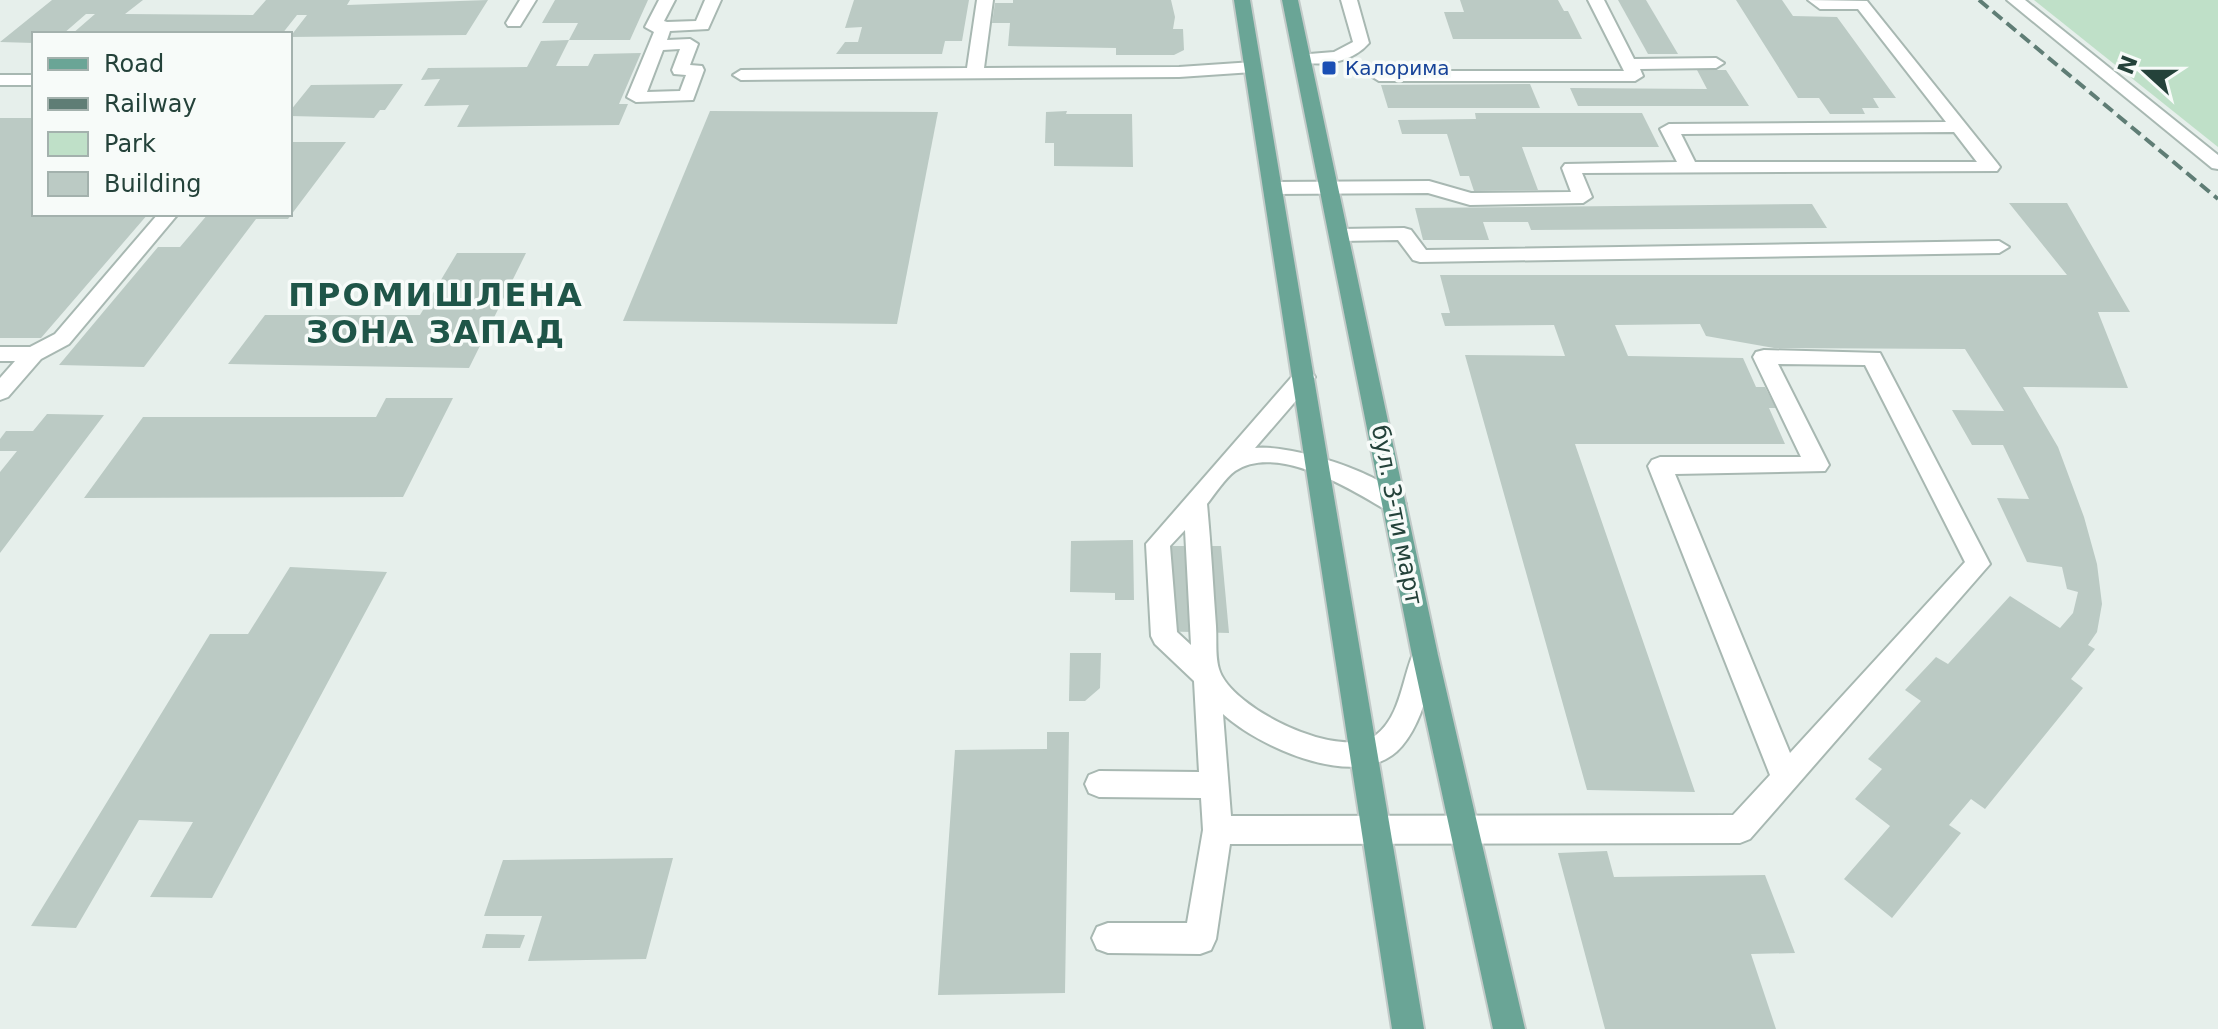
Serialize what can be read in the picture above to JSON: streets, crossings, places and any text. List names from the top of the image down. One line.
{"streets":{"main road":["бул. 3-ти март"]},"districts":["ПРОМИШЛЕНА ЗОНА ЗАПАД"],"places":{"transit":["Калорима"]},"legend":["Road","Railway","Park","Building"],"north":"left"}
